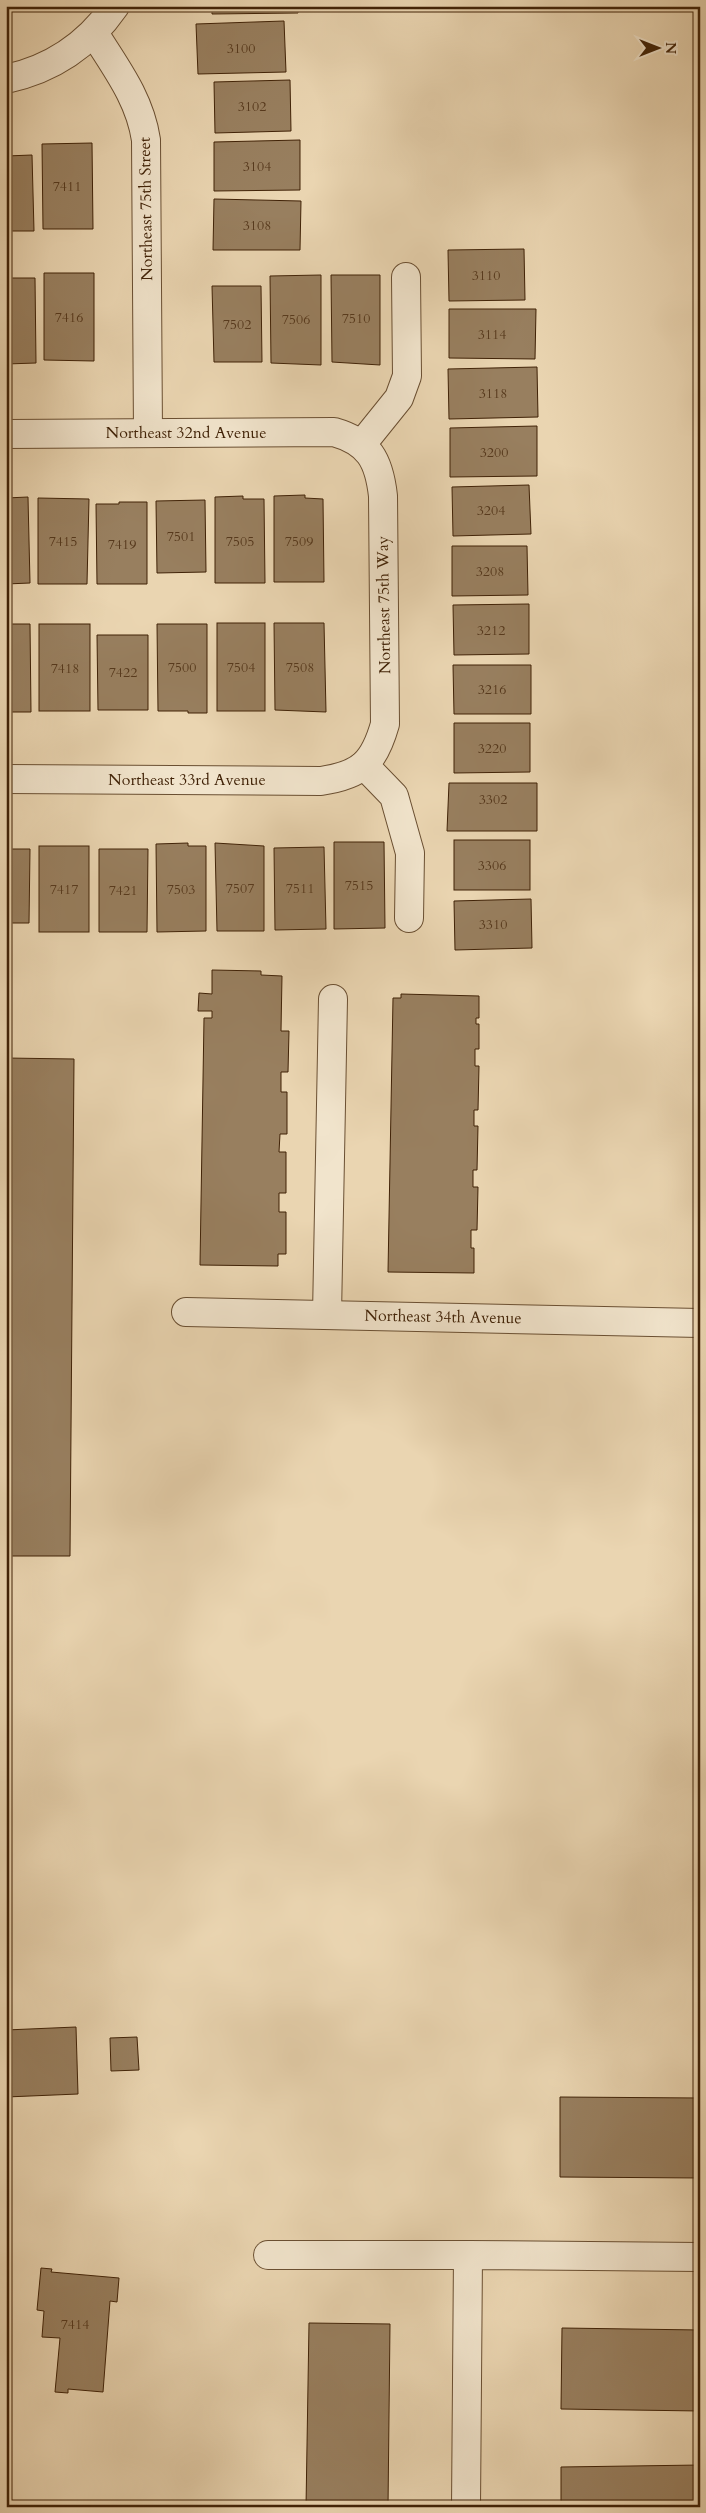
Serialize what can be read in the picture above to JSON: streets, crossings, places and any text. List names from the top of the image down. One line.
{"streets":{"street":["Northeast 75th Street","Northeast 32nd Avenue","Northeast 75th Way","Northeast 33rd Avenue","Northeast 34th Avenue"]},"crossings":[["Northeast 75th Street","Northeast 32nd Avenue"],["Northeast 32nd Avenue","Northeast 75th Way"],["Northeast 75th Way","Northeast 33rd Avenue"]],"house_numbers":["3100","3102","3104","7411","3108","3110","7416","7510","7506","7502","3114","3118","3200","3204","7501","7415","7505","7509","7419","3208","3212","7500","7504","7508","7418","7422","3216","3220","3302","3306","7515","7507","7511","7417","7503","7421","3310","7414"],"north":"right"}
